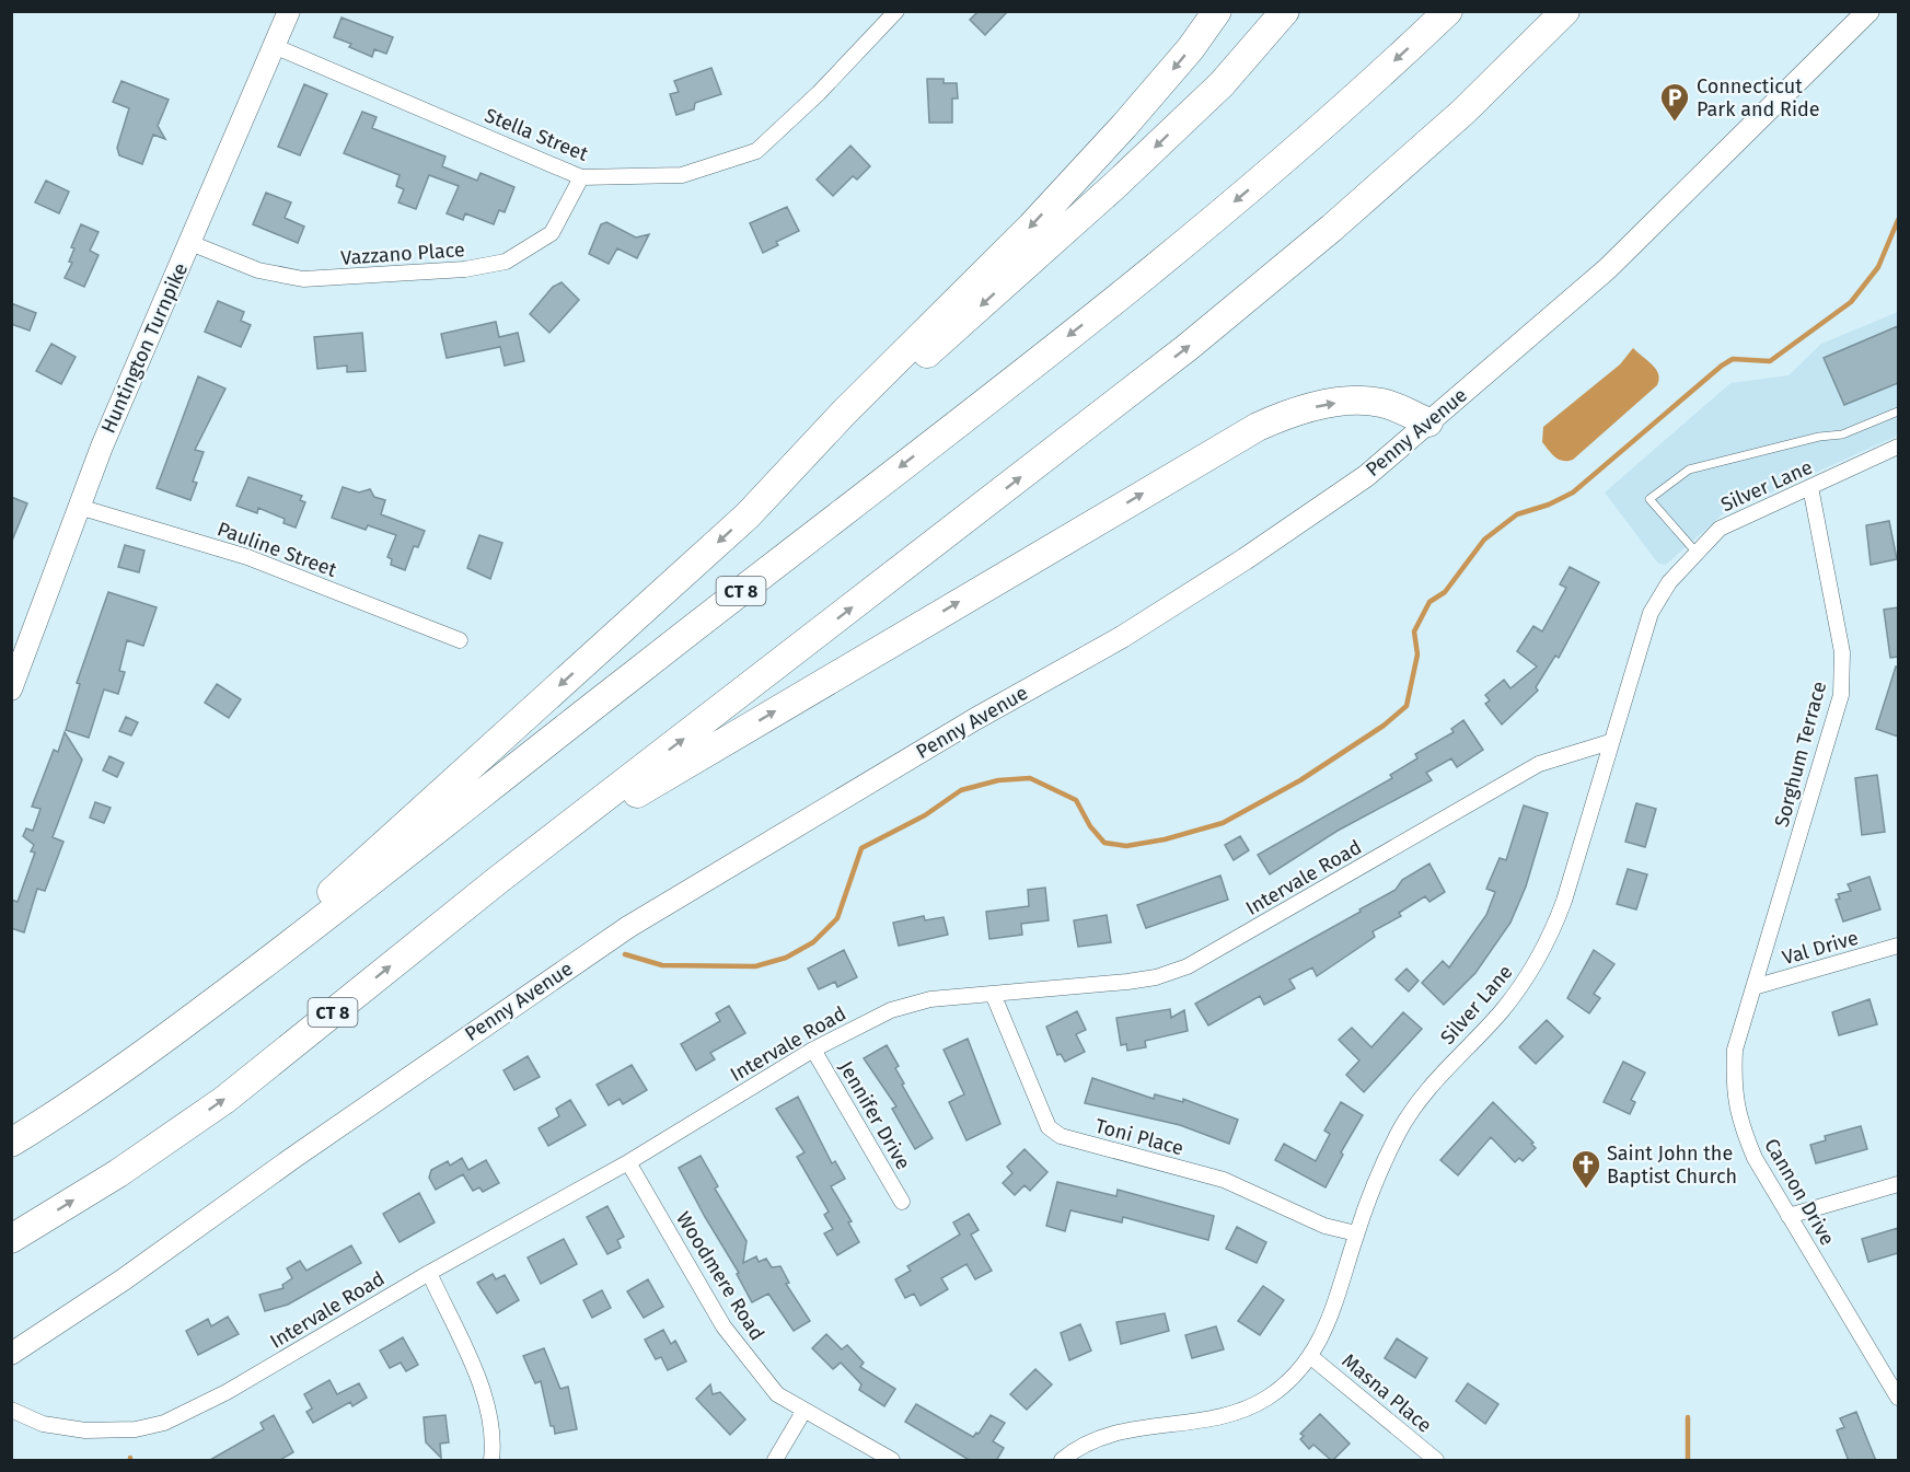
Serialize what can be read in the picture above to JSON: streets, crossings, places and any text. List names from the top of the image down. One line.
{"streets":{"highway":["CT 8"],"main road":["Huntington Turnpike","Penny Avenue"],"street":["Stella Street","Vazzano Place","Silver Lane","Pauline Street","Sorghum Terrace","Intervale Road","Val Drive","Jennifer Drive","Toni Place","Cannon Drive","Woodmere Road","Masna Place"]},"crossings":[["Stella Street","Vazzano Place"],["Stella Street","Huntington Turnpike"],["Vazzano Place","Huntington Turnpike"],["Huntington Turnpike","Pauline Street"],["Silver Lane","Sorghum Terrace"],["Silver Lane","Intervale Road"],["Silver Lane","Toni Place"],["Silver Lane","Masna Place"],["Sorghum Terrace","Val Drive"],["Sorghum Terrace","Cannon Drive"],["Intervale Road","Jennifer Drive"],["Intervale Road","Toni Place"],["Intervale Road","Woodmere Road"],["Val Drive","Cannon Drive"]],"places":{"parking":["Connecticut Park and Ride"],"church":["Saint John the Baptist Church"]}}
